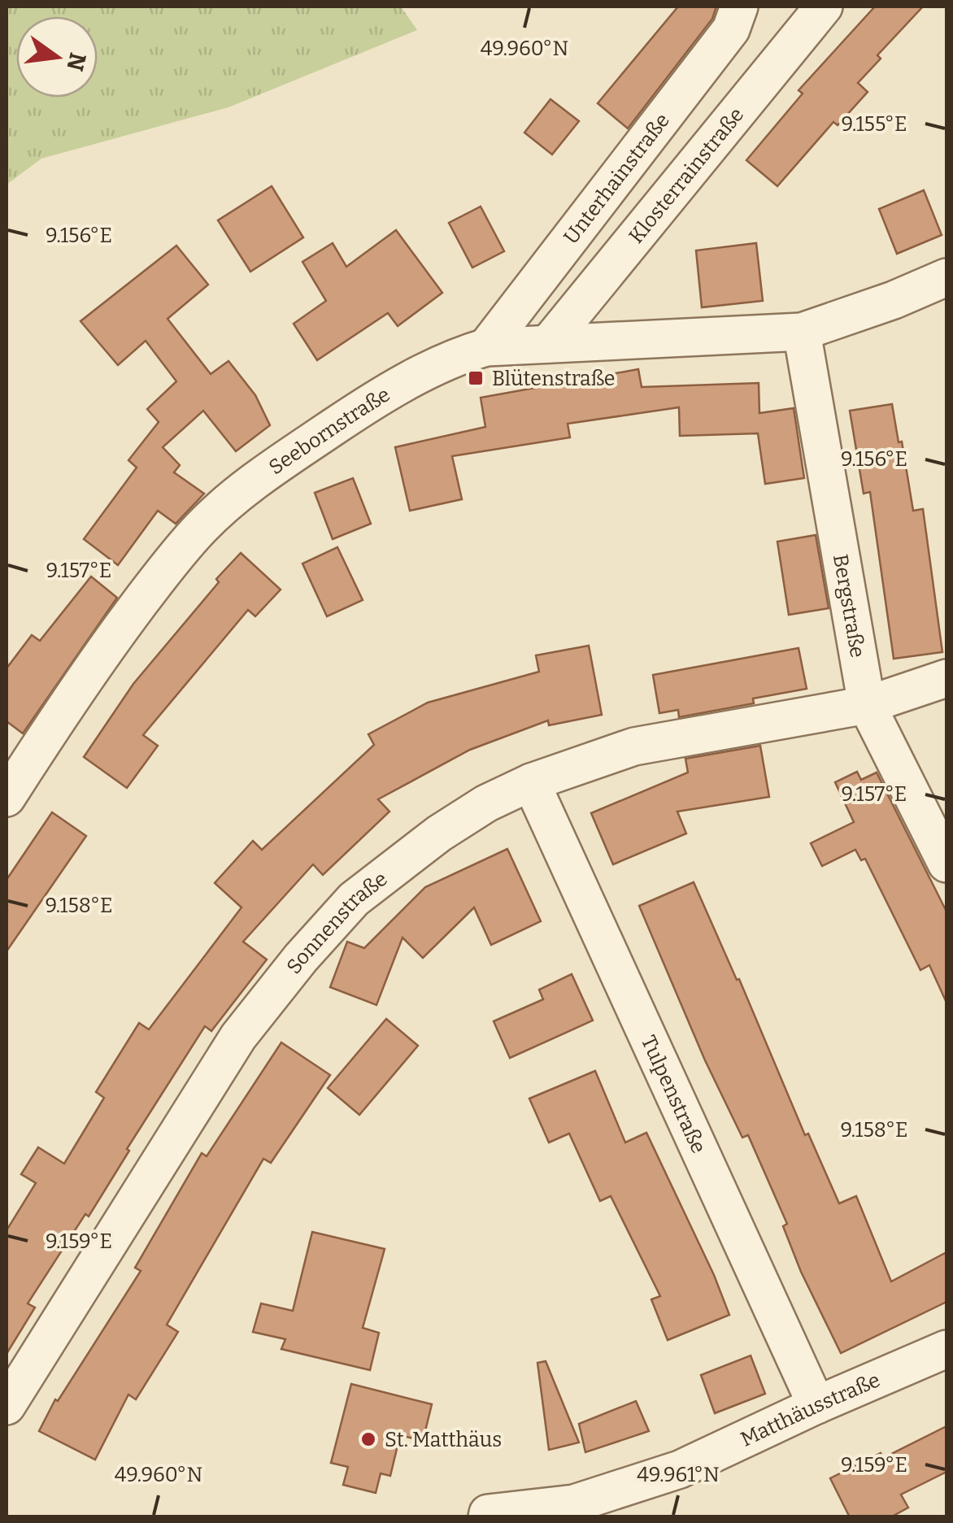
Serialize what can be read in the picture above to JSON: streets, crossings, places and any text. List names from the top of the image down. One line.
{"streets":{"street":["Klosterrainstraße","Unterhainstraße","Seebornstraße","Bergstraße","Sonnenstraße","Tulpenstraße","Matthäusstraße"]},"crossings":[["Klosterrainstraße","Seebornstraße"],["Unterhainstraße","Seebornstraße"],["Seebornstraße","Bergstraße"],["Bergstraße","Sonnenstraße"],["Sonnenstraße","Tulpenstraße"],["Tulpenstraße","Matthäusstraße"]],"places":{"transit":["Blütenstraße"],"other":["St. Matthäus"]},"north":"right","coordinates":["49.960°N","9.155°E","9.156°E","9.157°E","9.158°E","9.159°E","49.961°N"]}
